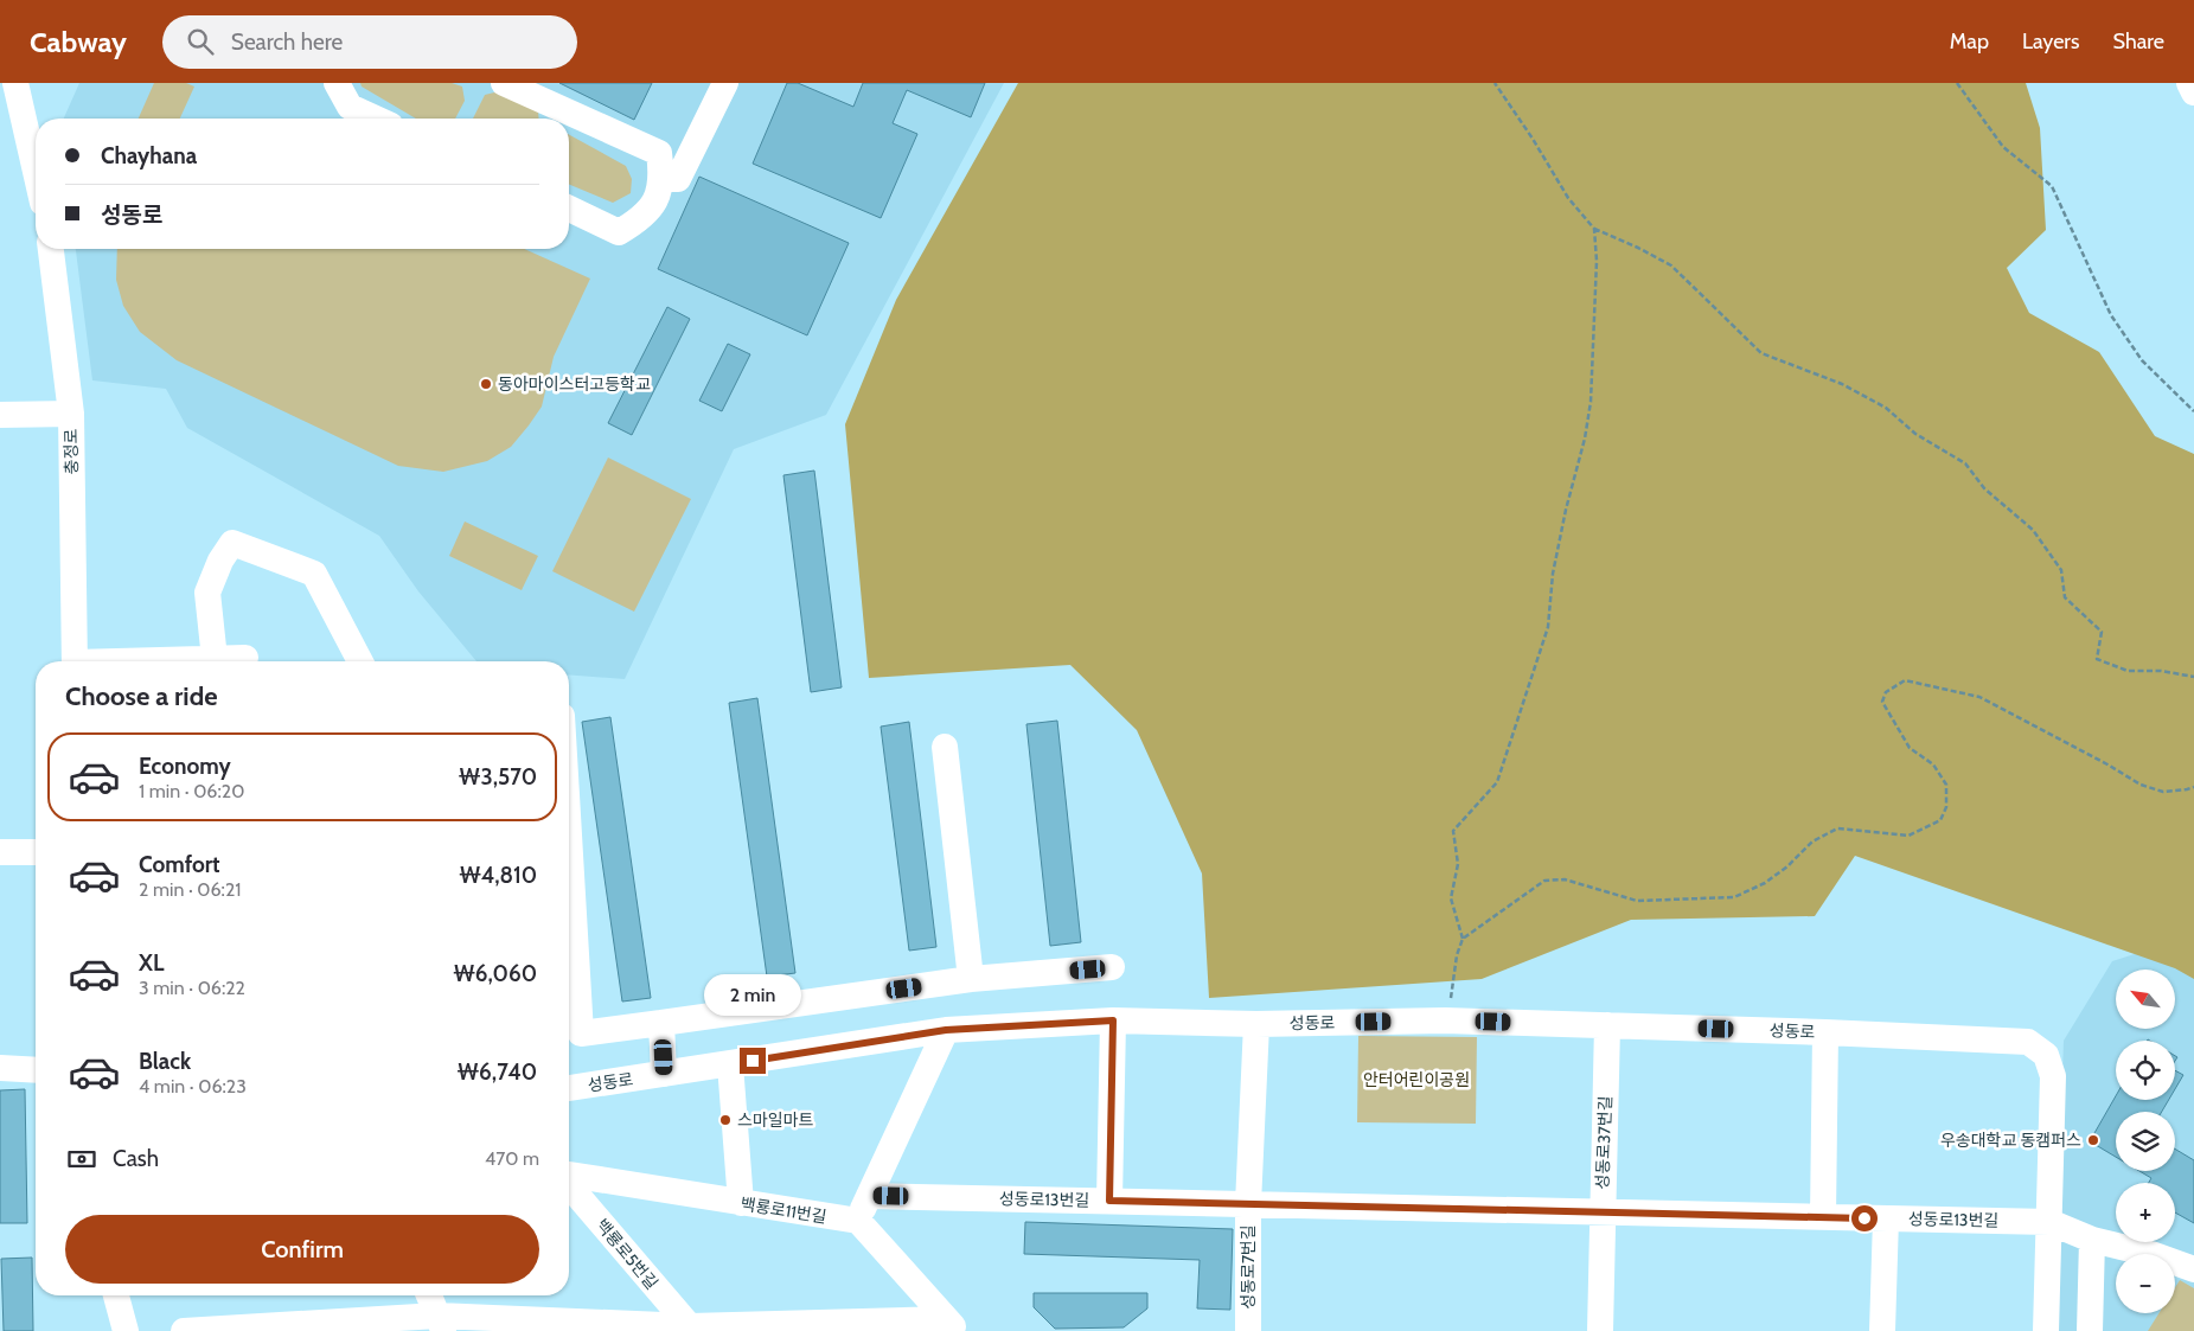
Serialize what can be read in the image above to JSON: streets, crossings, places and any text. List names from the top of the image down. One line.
{"streets":{"street":["충정로","성동로","성동로37번길","성동로13번길","백룡로11번길","백룡로5번길","성동로7번길"]},"crossings":[["성동로","성동로37번길"],["성동로","성동로13번길"],["성동로37번길","성동로13번길"],["성동로13번길","성동로7번길"]],"parks":["안터어린이공원"],"places":["동아마이스터고등학교","스마일마트","우송대학교 동캠퍼스"],"north":"top left","page":{"header":"Cabway","search":"Search here","nav":["Map","Layers","Share"],"banner":["Chayhana","성동로"],"heading":"Choose a ride","list":[{"name":"Economy","note":"1 min · 06:20","value":"₩3,570"},{"name":"Comfort","note":"2 min · 06:21","value":"₩4,810"},{"name":"XL","note":"3 min · 06:22","value":"₩6,060"},{"name":"Black","note":"4 min · 06:23","value":"₩6,740"}],"map_buttons":["+","−"],"bubble":"2 min","pay":["Cash","470 m"],"buttons":"Confirm"}}
